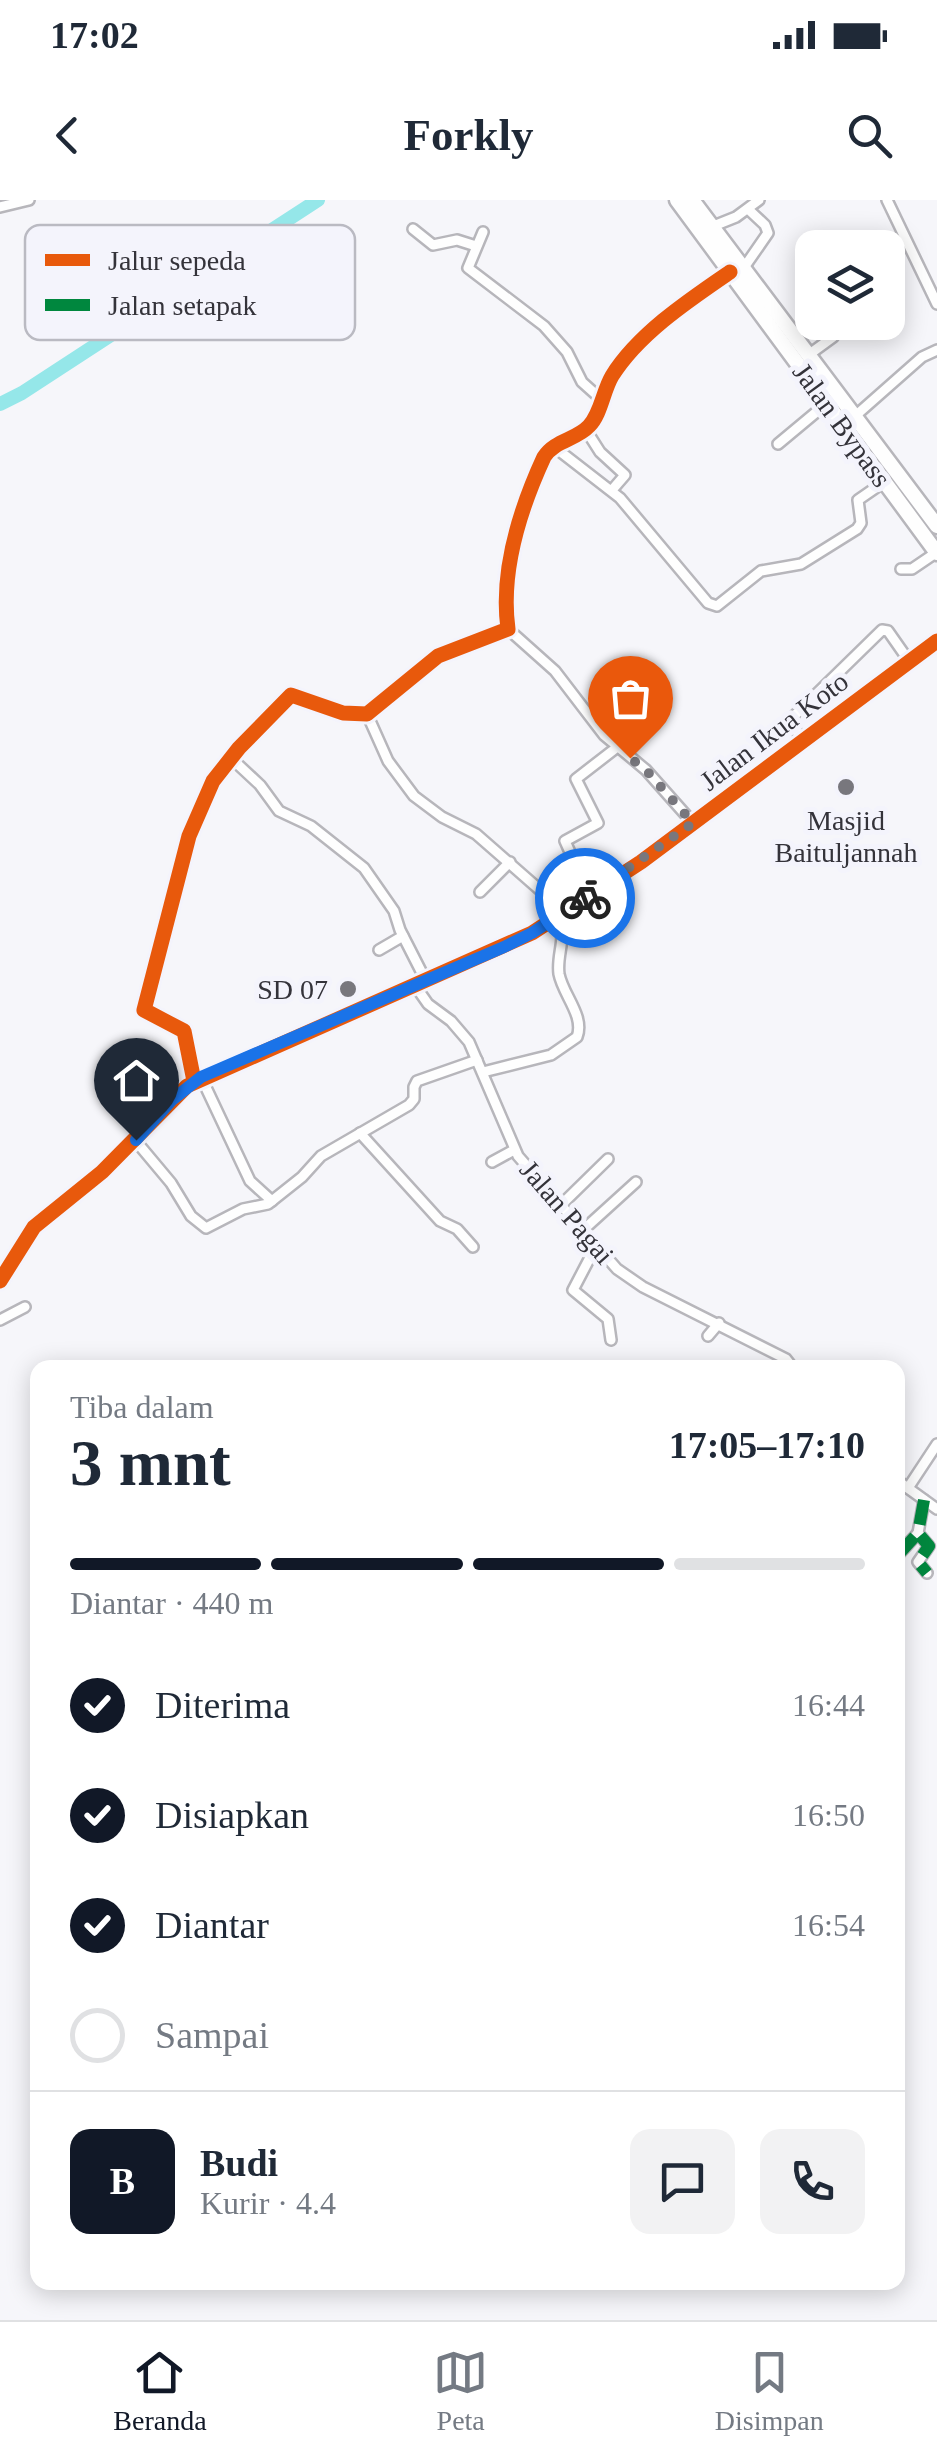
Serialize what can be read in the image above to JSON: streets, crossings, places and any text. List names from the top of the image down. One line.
{"streets":{"highway":["Jalan Bypass"],"street":["Jalan Ikua Koto","Jalan Pagai"]},"crossings":[["Jalan Ikua Koto","Jalan Pagai"]],"places":["Masjid Baituljannah","SD 07"],"legend":["Jalur sepeda","Jalan setapak"],"page":{"status":"17:02","header":"Forkly","heading":["3 mnt","Tiba dalam","17:05–17:10"],"panel":["Budi","Kurir · 4.4"],"bar":"Diantar · 440 m","list":[["Diterima","16:44"],["Disiapkan","16:50"],["Diantar","16:54"],"Sampai"],"round":"B","tabs":["Beranda","Peta","Disimpan"]}}
